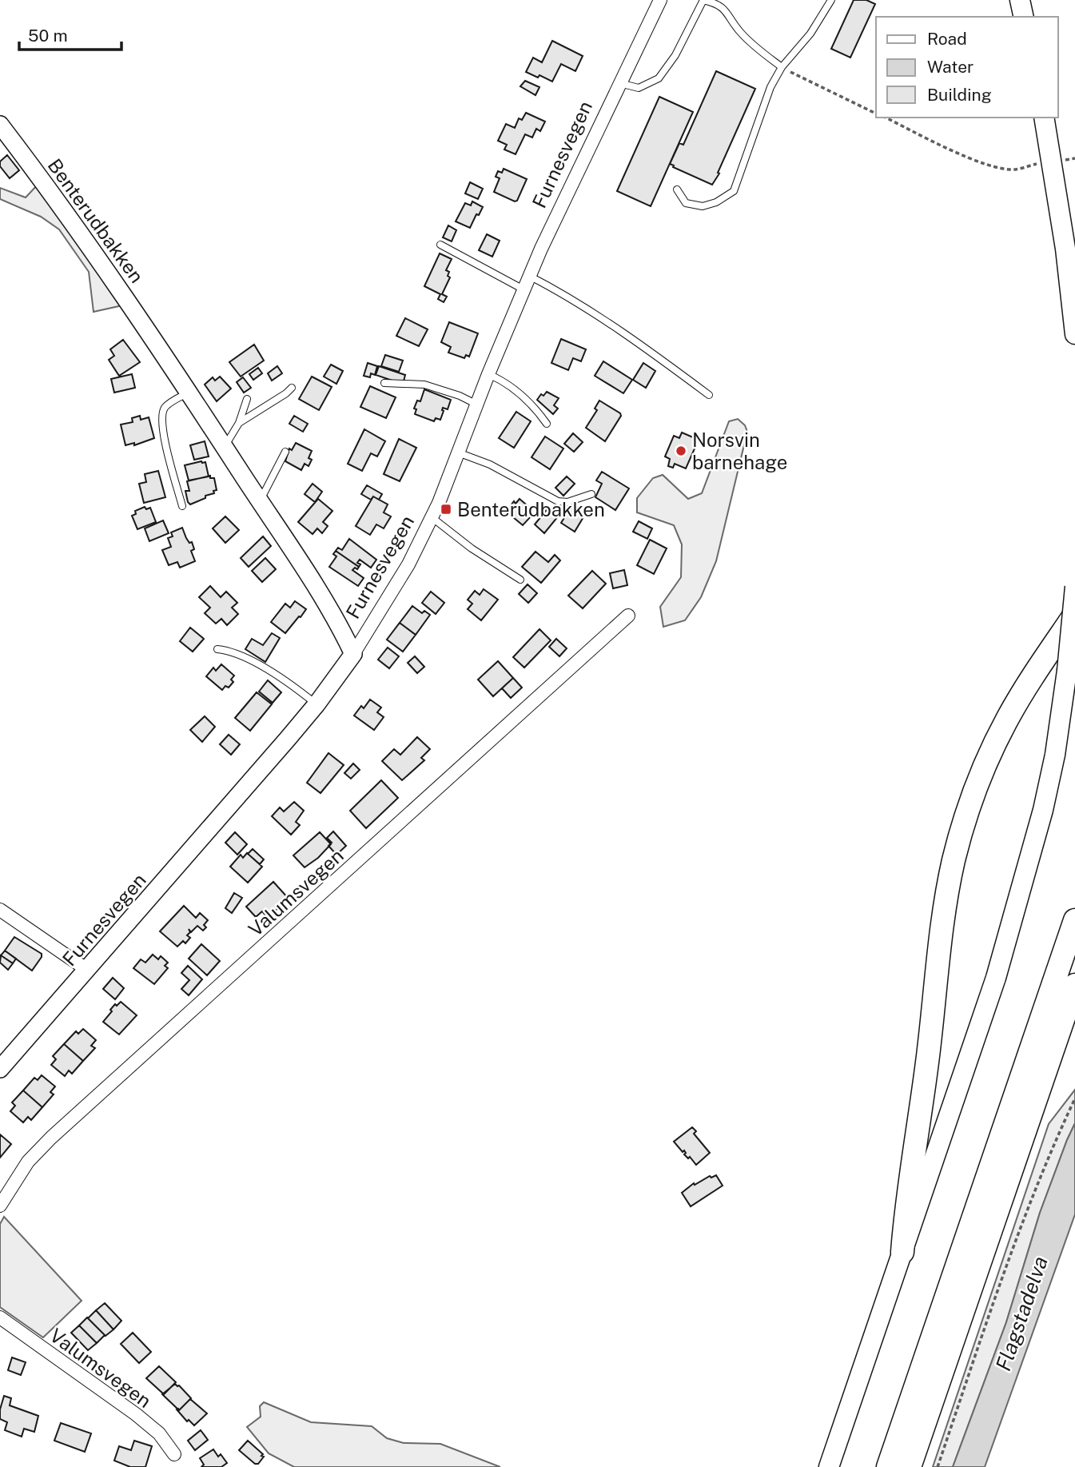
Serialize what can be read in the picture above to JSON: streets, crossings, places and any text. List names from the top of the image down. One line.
{"streets":{"main road":["Furnesvegen","Benterudbakken"],"street":["Valumsvegen"]},"crossings":[["Furnesvegen","Benterudbakken"]],"water":["Flagstadelva"],"places":{"other":["Norsvin barnehage"],"transit":["Benterudbakken"]},"legend":["Road","Water","Building"],"scale_bar":"50 m"}
